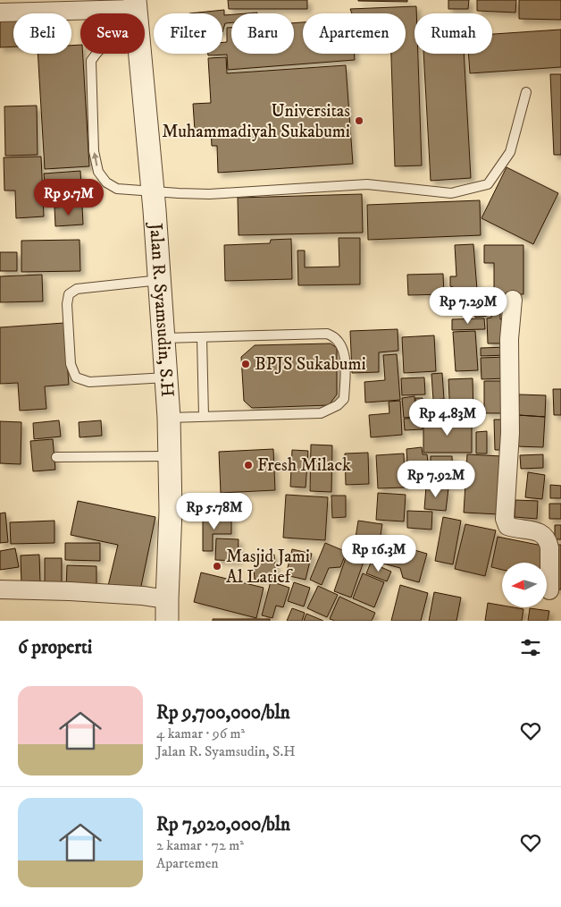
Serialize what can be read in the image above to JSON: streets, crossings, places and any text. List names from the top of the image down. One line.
{"streets":{"street":["Jalan R. Syamsudin, S.H"]},"places":["Universitas Muhammadiyah Sukabumi","BPJS Sukabumi","Fresh Milack","Masjid Jami Al Latief"],"north":"left","page":{"chip":["Beli","Sewa","Filter","Baru","Apartemen","Rumah"],"price":["Rp 9.7M","Rp 7.29M","Rp 4.83M","Rp 7.92M","Rp 5.78M","Rp 16.3M"],"heading":"6 properti","list":[{"name":"Rp 9,700,000/bln","note":"4 kamar · 96 m² · Jalan R. Syamsudin, S.H"},{"name":"Rp 7,920,000/bln","note":"2 kamar · 72 m² · Apartemen"}]}}
